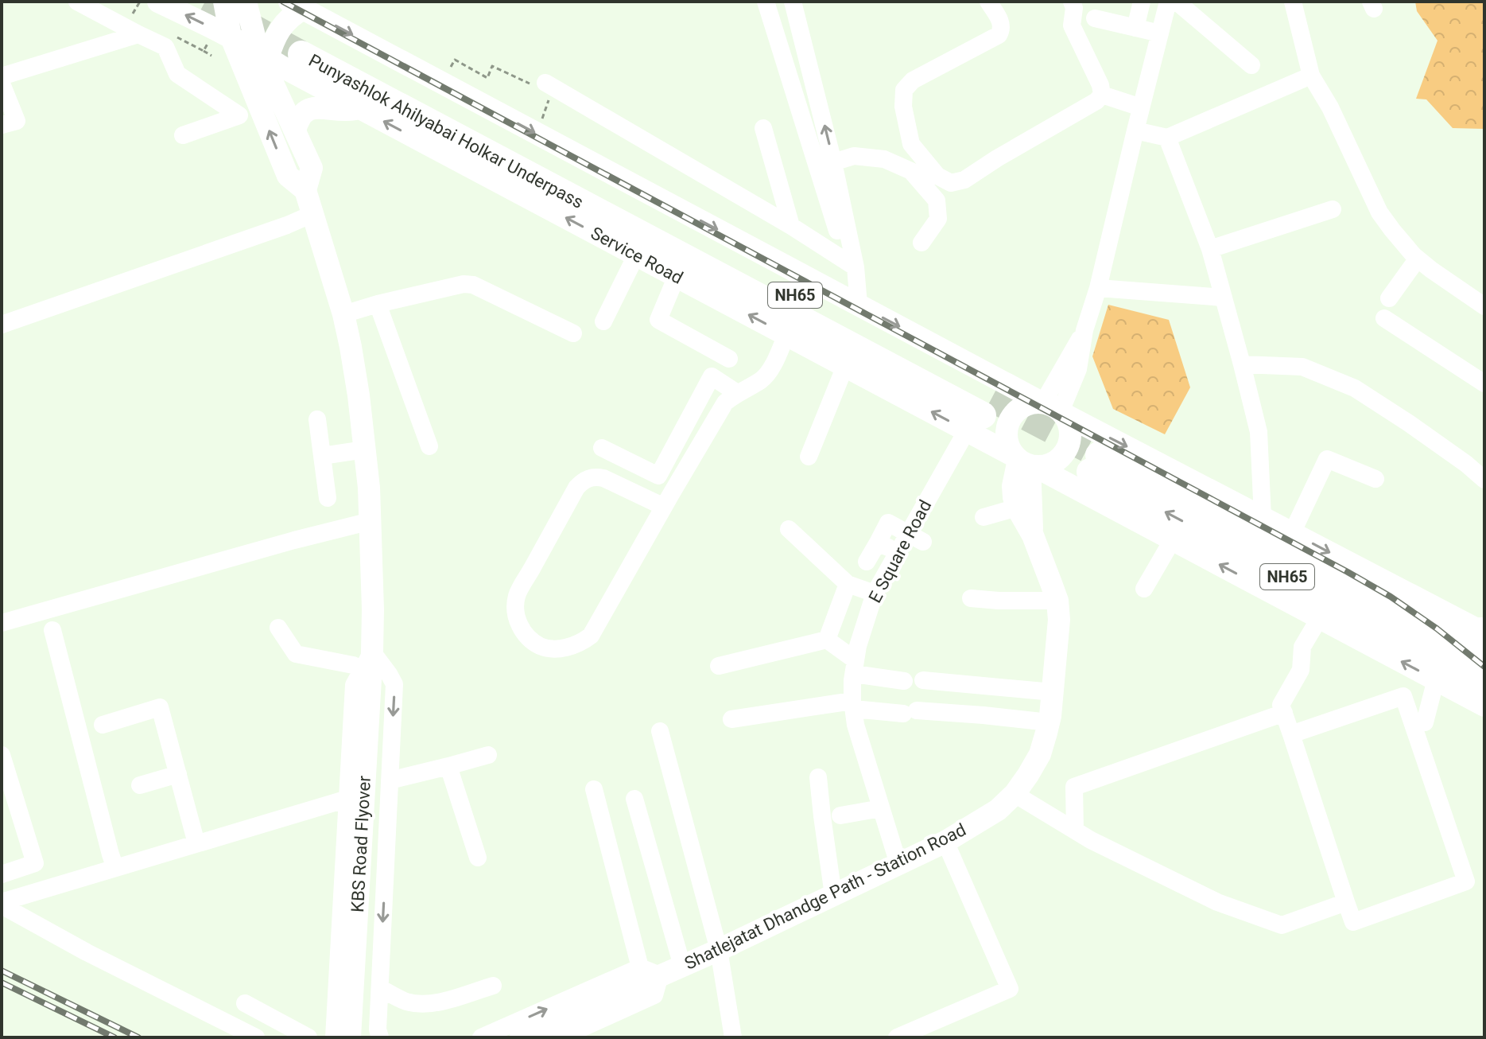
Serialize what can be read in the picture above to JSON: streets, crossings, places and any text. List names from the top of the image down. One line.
{"streets":{"highway":["Punyashlok Ahilyabai Holkar Underpass","NH65"],"main road":["Service Road","KBS Road Flyover","Shatlejatat Dhandge Path - Station Road"],"street":["E Square Road"]},"crossings":[["Punyashlok Ahilyabai Holkar Underpass","Service Road"],["Punyashlok Ahilyabai Holkar Underpass","E Square Road"],["Service Road","E Square Road"],["Service Road","Shatlejatat Dhandge Path - Station Road"],["E Square Road","Shatlejatat Dhandge Path - Station Road"]]}
